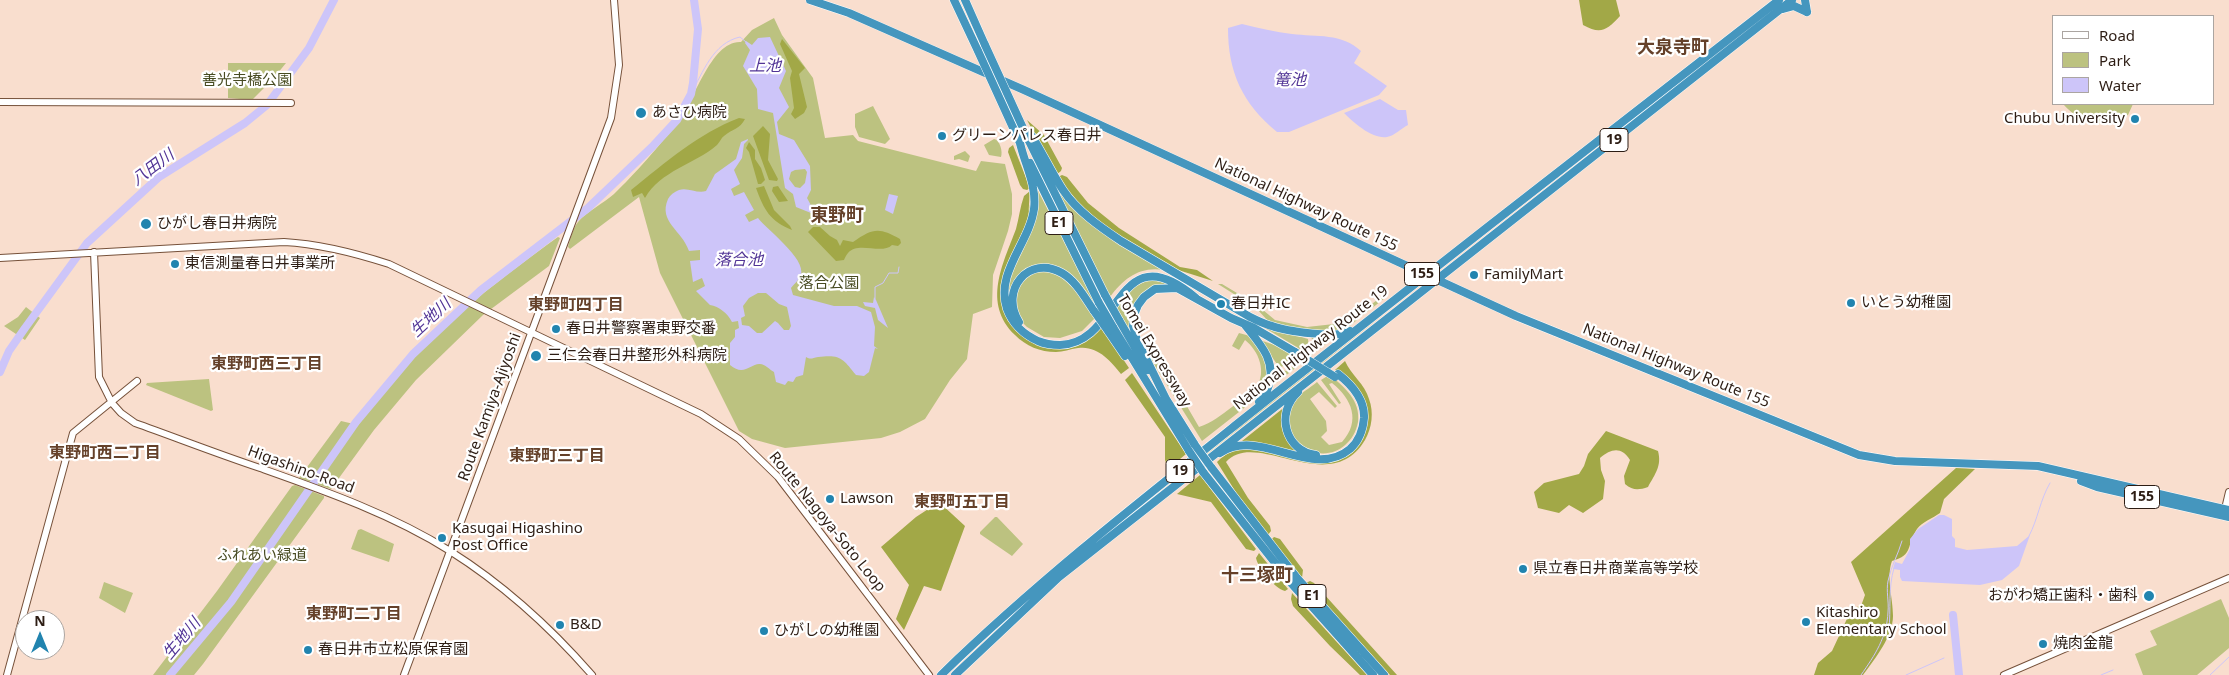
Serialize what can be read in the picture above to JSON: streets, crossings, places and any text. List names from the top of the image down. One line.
{"streets":{"highway":["19","National Highway Route 155","E1","155","National Highway Route 19","Tomei Expressway"],"main road":["Route Kamiya-Ajiyoshi","Higashino-Road","Route Nagoya-Soto Loop"]},"crossings":[["National Highway Route 155","National Highway Route 19"],["Route Kamiya-Ajiyoshi","Higashino-Road"],["Route Kamiya-Ajiyoshi","Route Nagoya-Soto Loop"],["Higashino-Road","Route Nagoya-Soto Loop"]],"districts":["大泉寺町","東野町","東野町四丁目","東野町西三丁目","東野町西二丁目","東野町三丁目","東野町五丁目","十三塚町","東野町二丁目"],"water":["上池","篭池","八田川","落合池","生地川"],"parks":["善光寺橋公園","落合公園","ふれあい緑道"],"places":["あさひ病院","Chubu University","グリーンパレス春日井","ひがし春日井病院","東信測量春日井事業所","FamilyMart","いとう幼稚園","春日井IC","春日井警察署東野交番","三仁会春日井整形外科病院","Lawson","Kasugai Higashino Post Office","県立春日井商業高等学校","おがわ矯正歯科・歯科","Kitashiro Elementary School","B&D","ひがしの幼稚園","焼肉金龍","春日井市立松原保育園"],"legend":["Road","Park","Water"],"north":"top"}
